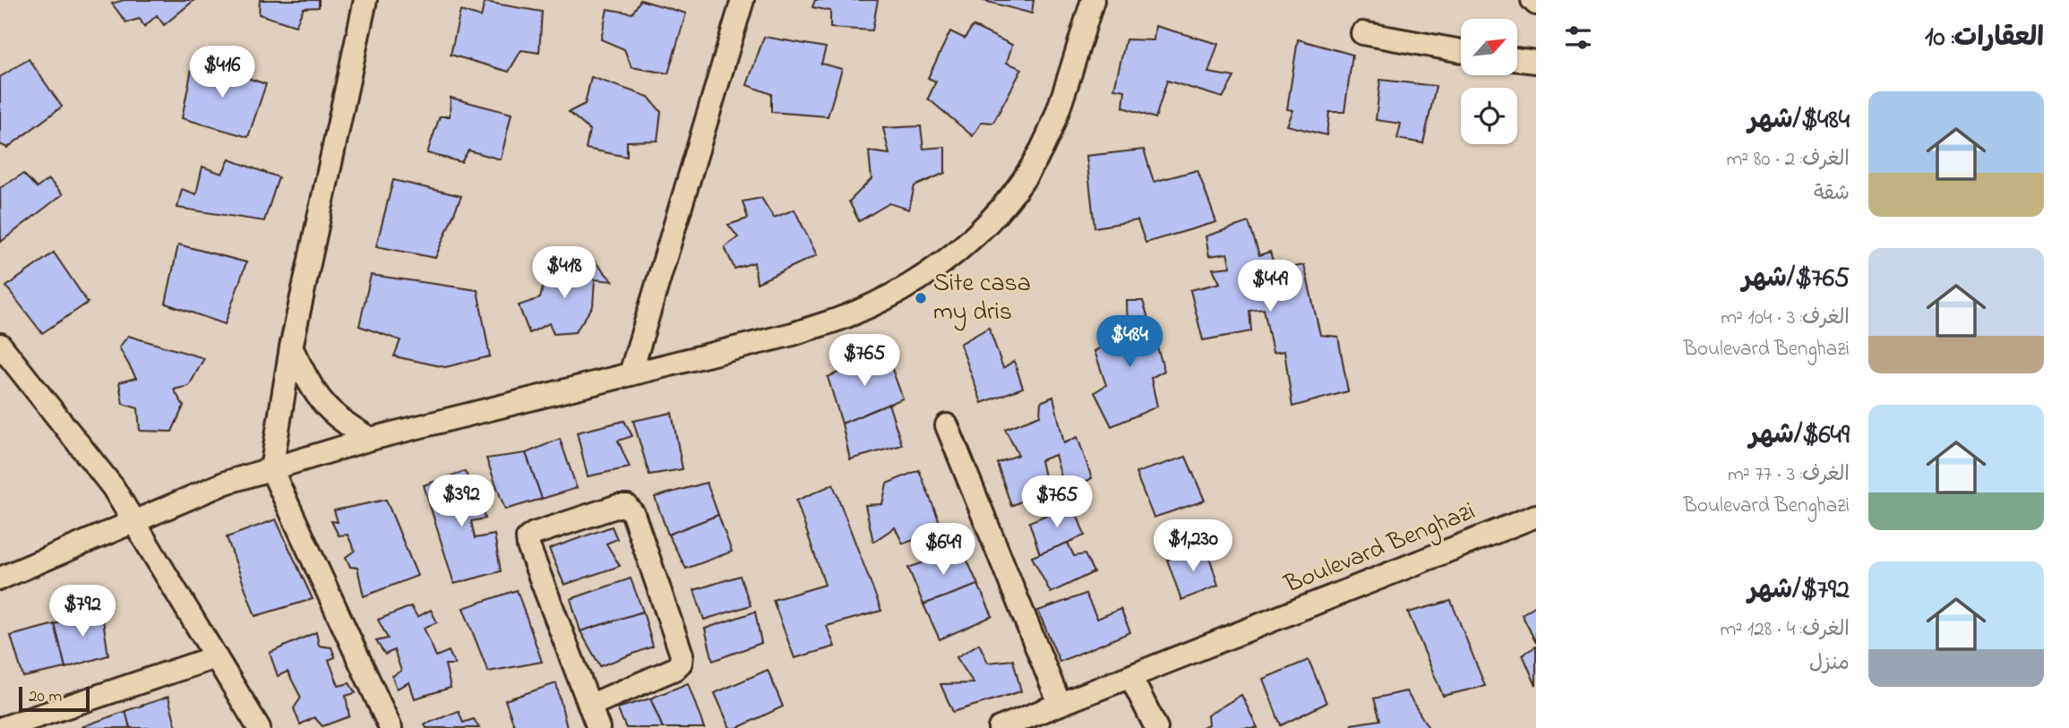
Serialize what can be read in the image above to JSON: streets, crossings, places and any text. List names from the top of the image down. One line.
{"streets":{"street":["Boulevard Benghazi"]},"places":["Site casa my dris"],"scale_bar":"20 m","north":"top right","page":{"heading":"العقارات: 10","price":["$416","$418","$449","$484","$765","$392","$765","$1,230","$649","$792"],"list":[{"name":"$484/شهر","note":"الغرف: 2 · 80 m² · شقة"},{"name":"$765/شهر","note":"الغرف: 3 · 104 m² · Boulevard Benghazi"},{"name":"$649/شهر","note":"الغرف: 3 · 77 m² · Boulevard Benghazi"},{"name":"$792/شهر","note":"الغرف: 4 · 128 m² · منزل"}],"scale":"20 m"}}
